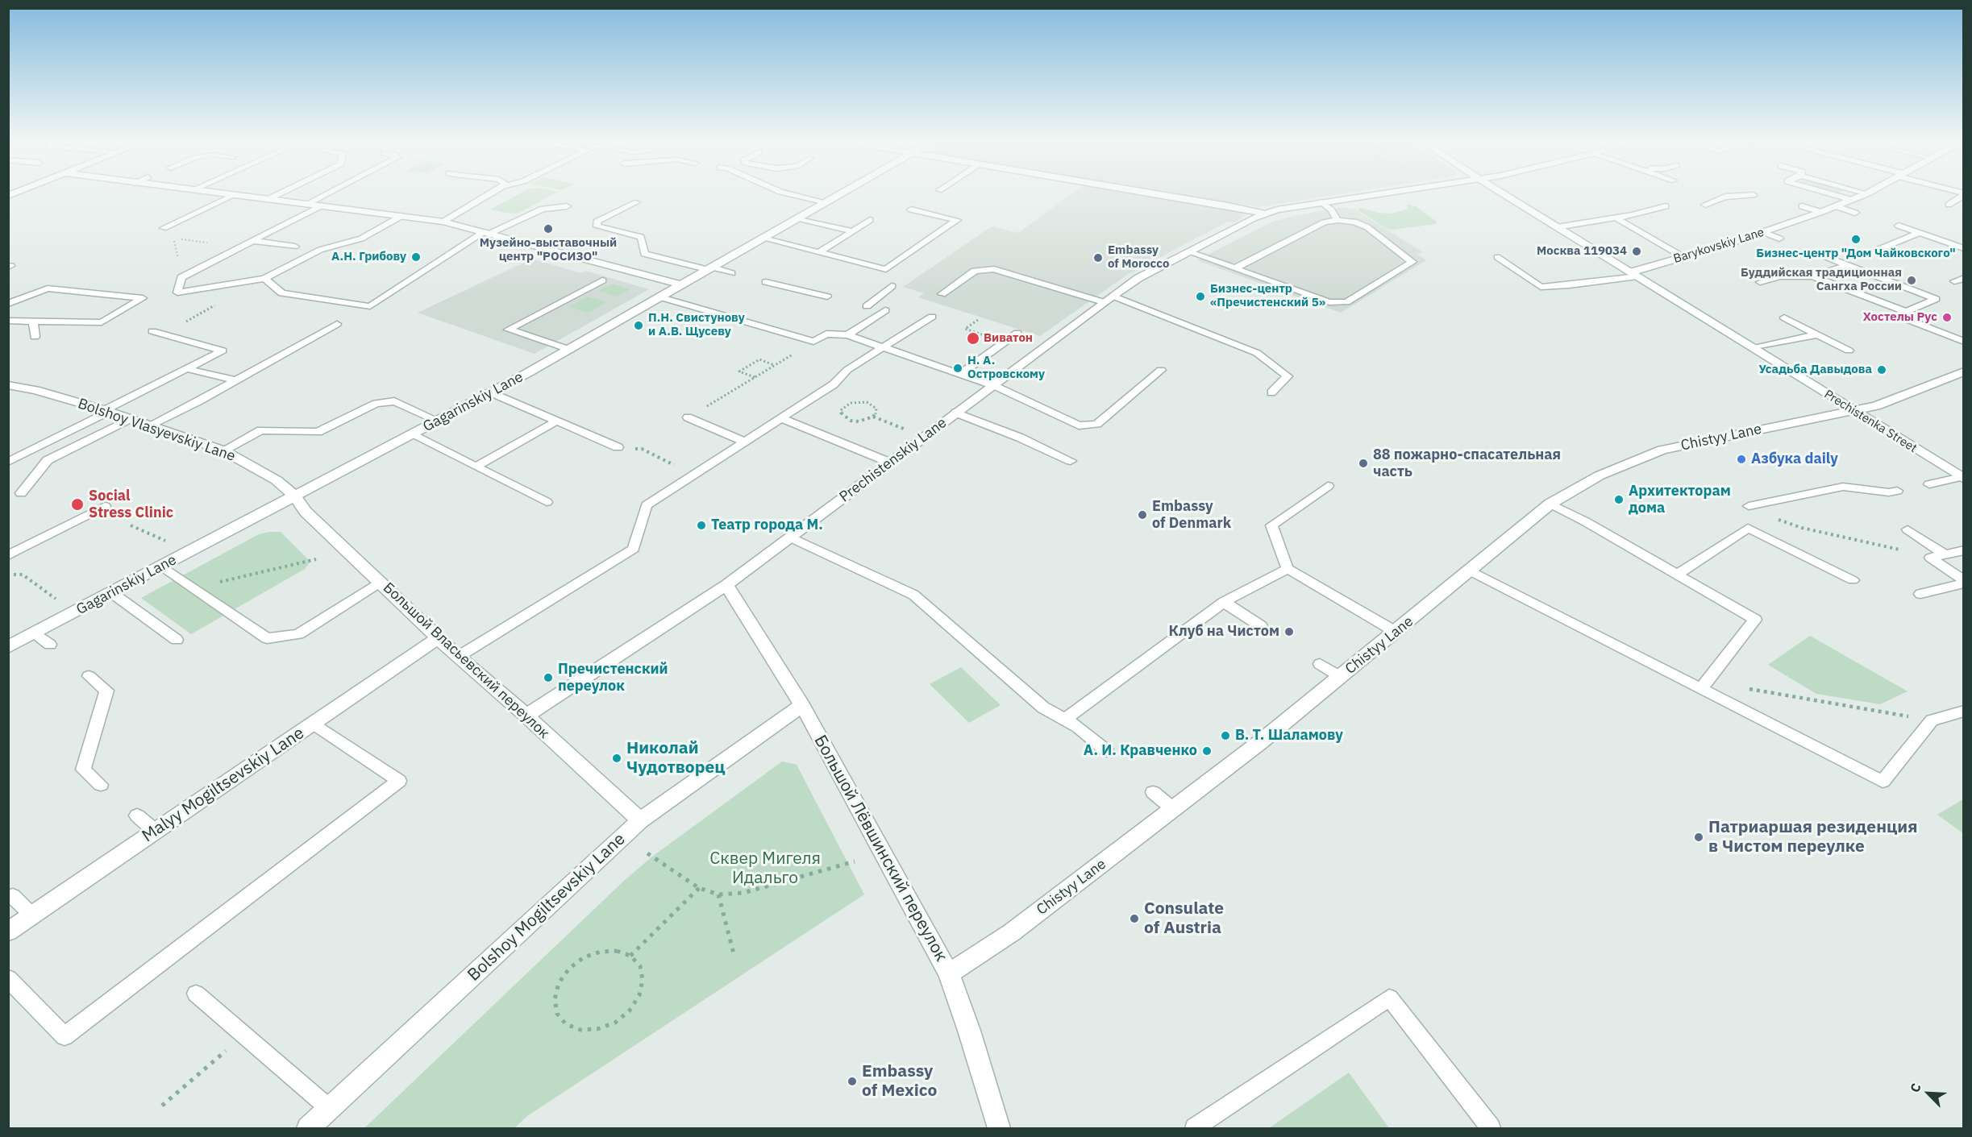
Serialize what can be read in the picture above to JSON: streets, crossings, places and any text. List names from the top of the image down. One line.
{"streets":{"street":["Barykovskiy Lane","Gagarinskiy Lane","Prechistenka Street","Bolshoy Vlasyevskiy Lane","Chistyy Lane","Prechistenskiy Lane","Большой Власьевский переулок","Malyy Mogiltsevskiy Lane","Большой Лёвшинский переулок","Bolshoy Mogiltsevskiy Lane"]},"crossings":[["Barykovskiy Lane","Prechistenka Street"],["Gagarinskiy Lane","Bolshoy Vlasyevskiy Lane"],["Gagarinskiy Lane","Большой Власьевский переулок"],["Prechistenka Street","Chistyy Lane"],["Bolshoy Vlasyevskiy Lane","Большой Власьевский переулок"],["Chistyy Lane","Большой Лёвшинский переулок"],["Prechistenskiy Lane","Большой Власьевский переулок"],["Prechistenskiy Lane","Большой Лёвшинский переулок"],["Большой Власьевский переулок","Malyy Mogiltsevskiy Lane"],["Большой Власьевский переулок","Bolshoy Mogiltsevskiy Lane"],["Большой Лёвшинский переулок","Bolshoy Mogiltsevskiy Lane"]],"parks":["Сквер Мигеля Идальго"],"places":["Музейно-выставочный центр \"РОСИЗО\"","Бизнес-центр \"Дом Чайковского\"","Москва 119034","А.Н. Грибову","Embassy of Morocco","Буддийская традиционная Сангха России","Бизнес-центр «Пречистенский 5»","Хостелы Рус","П.Н. Свистунову и А.В. Щусеву","Виватон","Н. А. Островскому","Усадьба Давыдова","Азбука daily","88 пожарно-спасательная часть","Архитекторам дома","Social Stress Clinic","Embassy of Denmark","Театр города М.","Клуб на Чистом","Пречистенский переулок","В. Т. Шаламову","А. И. Кравченко","Николай Чудотворец","Патриаршая резиденция в Чистом переулке","Consulate of Austria","Embassy of Mexico"],"north":"top left"}
